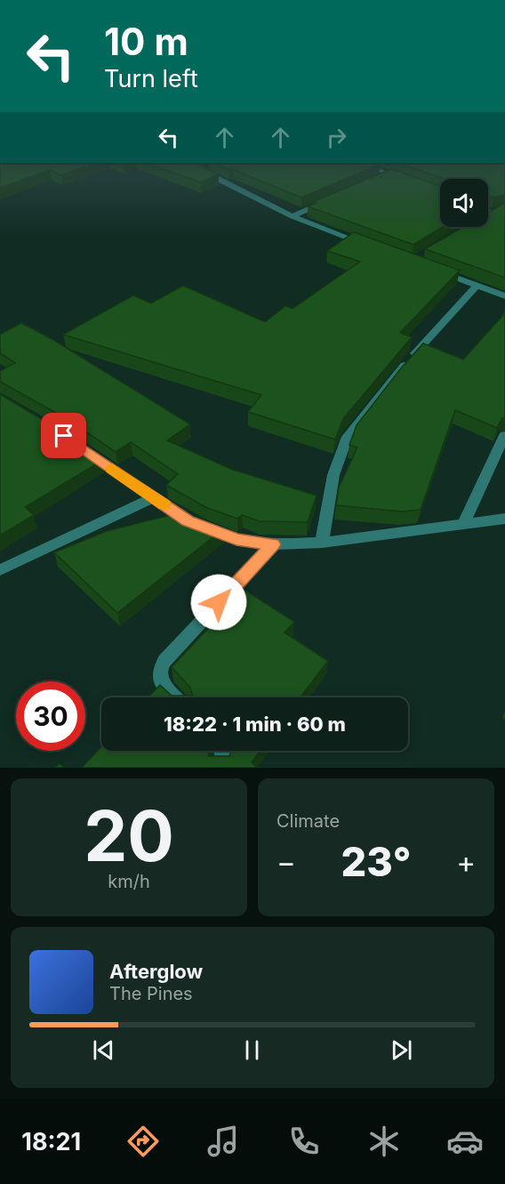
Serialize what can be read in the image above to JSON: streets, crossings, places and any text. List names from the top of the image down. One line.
{"page":{"turn":["10 m","Turn left"],"limit":"30","trip":"18:22 · 1 min · 60 m","tile":[["20","km/h"],"Climate"],"heat":["−","23°","+"],"song":["Afterglow","The Pines"],"tabs":"18:21"}}
